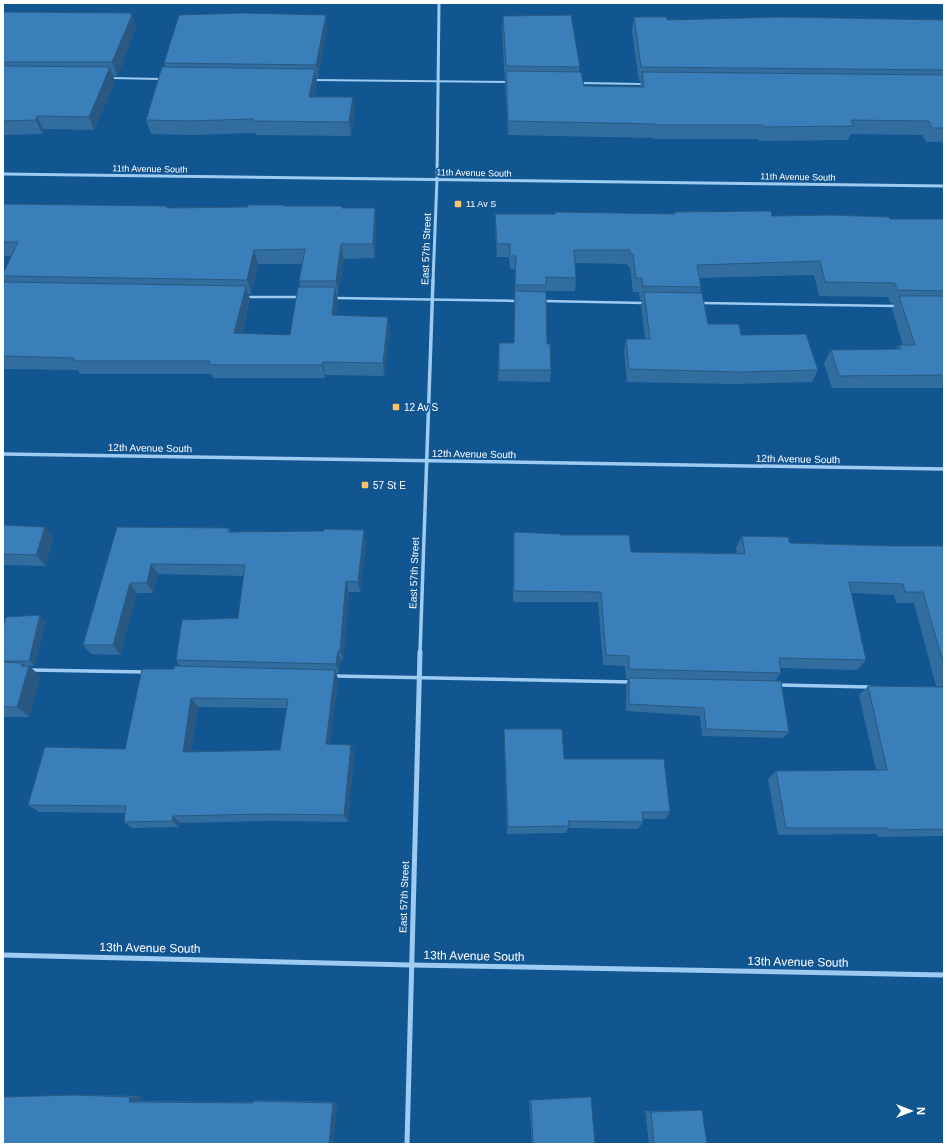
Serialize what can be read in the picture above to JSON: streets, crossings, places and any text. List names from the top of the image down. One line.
{"streets":{"street":["11th Avenue South","East 57th Street","12th Avenue South","13th Avenue South"]},"crossings":[["11th Avenue South","East 57th Street"],["East 57th Street","12th Avenue South"],["East 57th Street","13th Avenue South"]],"places":{"transit":["11 Av S","12 Av S","57 St E"]},"north":"right"}
